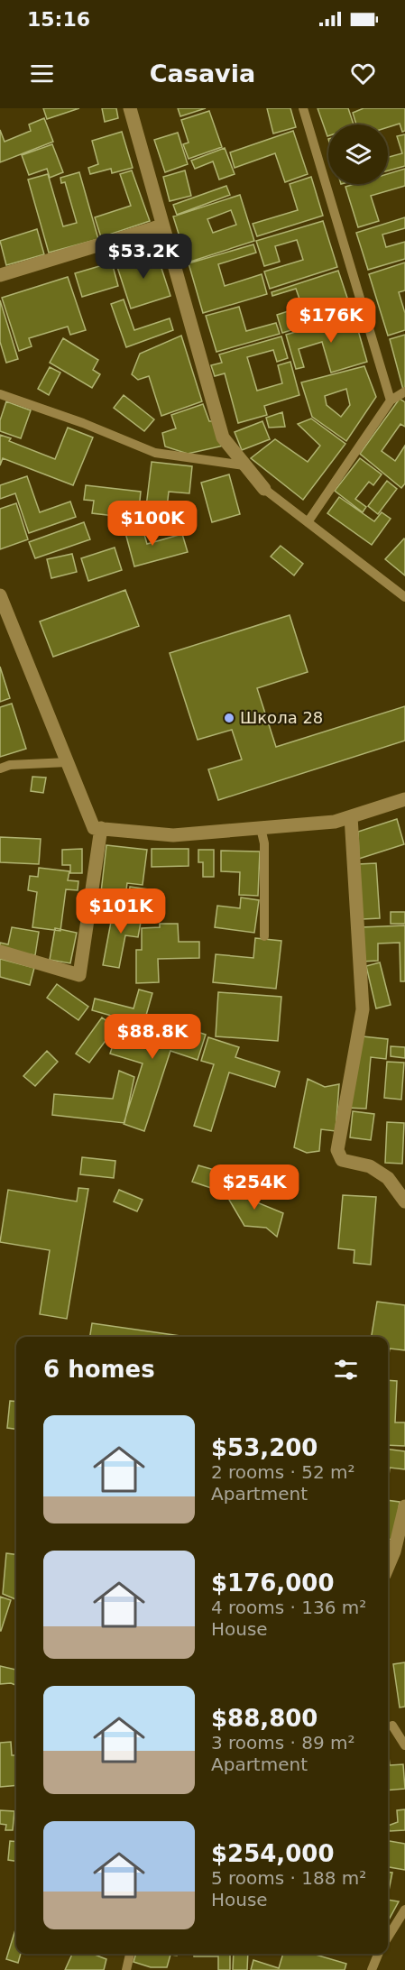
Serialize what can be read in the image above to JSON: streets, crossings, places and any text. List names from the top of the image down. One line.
{"places":["Школа 28"],"page":{"status":"15:16","header":"Casavia","price":["$53.2K","$176K","$100K","$101K","$88.8K","$254K"],"heading":"6 homes","list":[{"name":"$53,200","note":"2 rooms · 52 m² · Apartment"},{"name":"$176,000","note":"4 rooms · 136 m² · House"},{"name":"$88,800","note":"3 rooms · 89 m² · Apartment"},{"name":"$254,000","note":"5 rooms · 188 m² · House"}]}}
